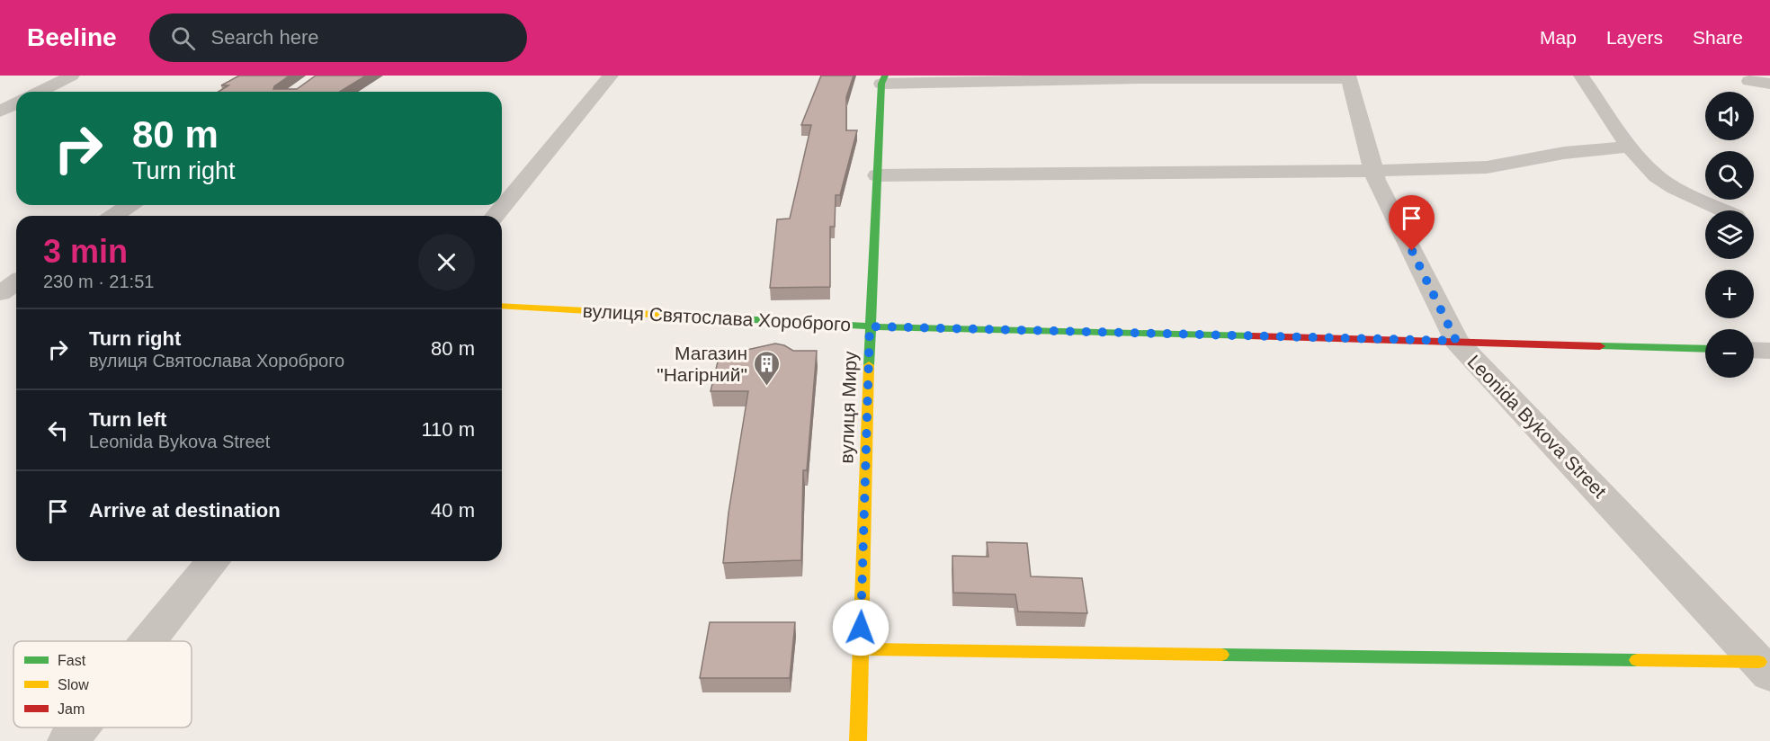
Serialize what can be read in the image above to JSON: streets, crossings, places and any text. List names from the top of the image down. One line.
{"streets":{"street":["вулиця Святослава Хороброго","вулиця Миру","Leonida Bykova Street"]},"crossings":[["вулиця Святослава Хороброго","вулиця Миру"],["вулиця Святослава Хороброго","Leonida Bykova Street"]],"places":{"building":["Магазин \"Нагірний\""]},"legend":["Fast","Slow","Jam"],"page":{"header":"Beeline","search":"Search here","nav":["Map","Layers","Share"],"map_buttons":["+","−"],"turn":["80 m","Turn right"],"heading":["3 min","230 m · 21:51"],"list":[{"name":"Turn right","note":"вулиця Святослава Хороброго","value":"80 m"},{"name":"Turn left","note":"Leonida Bykova Street","value":"110 m"},{"name":"Arrive at destination","value":"40 m"}]}}
